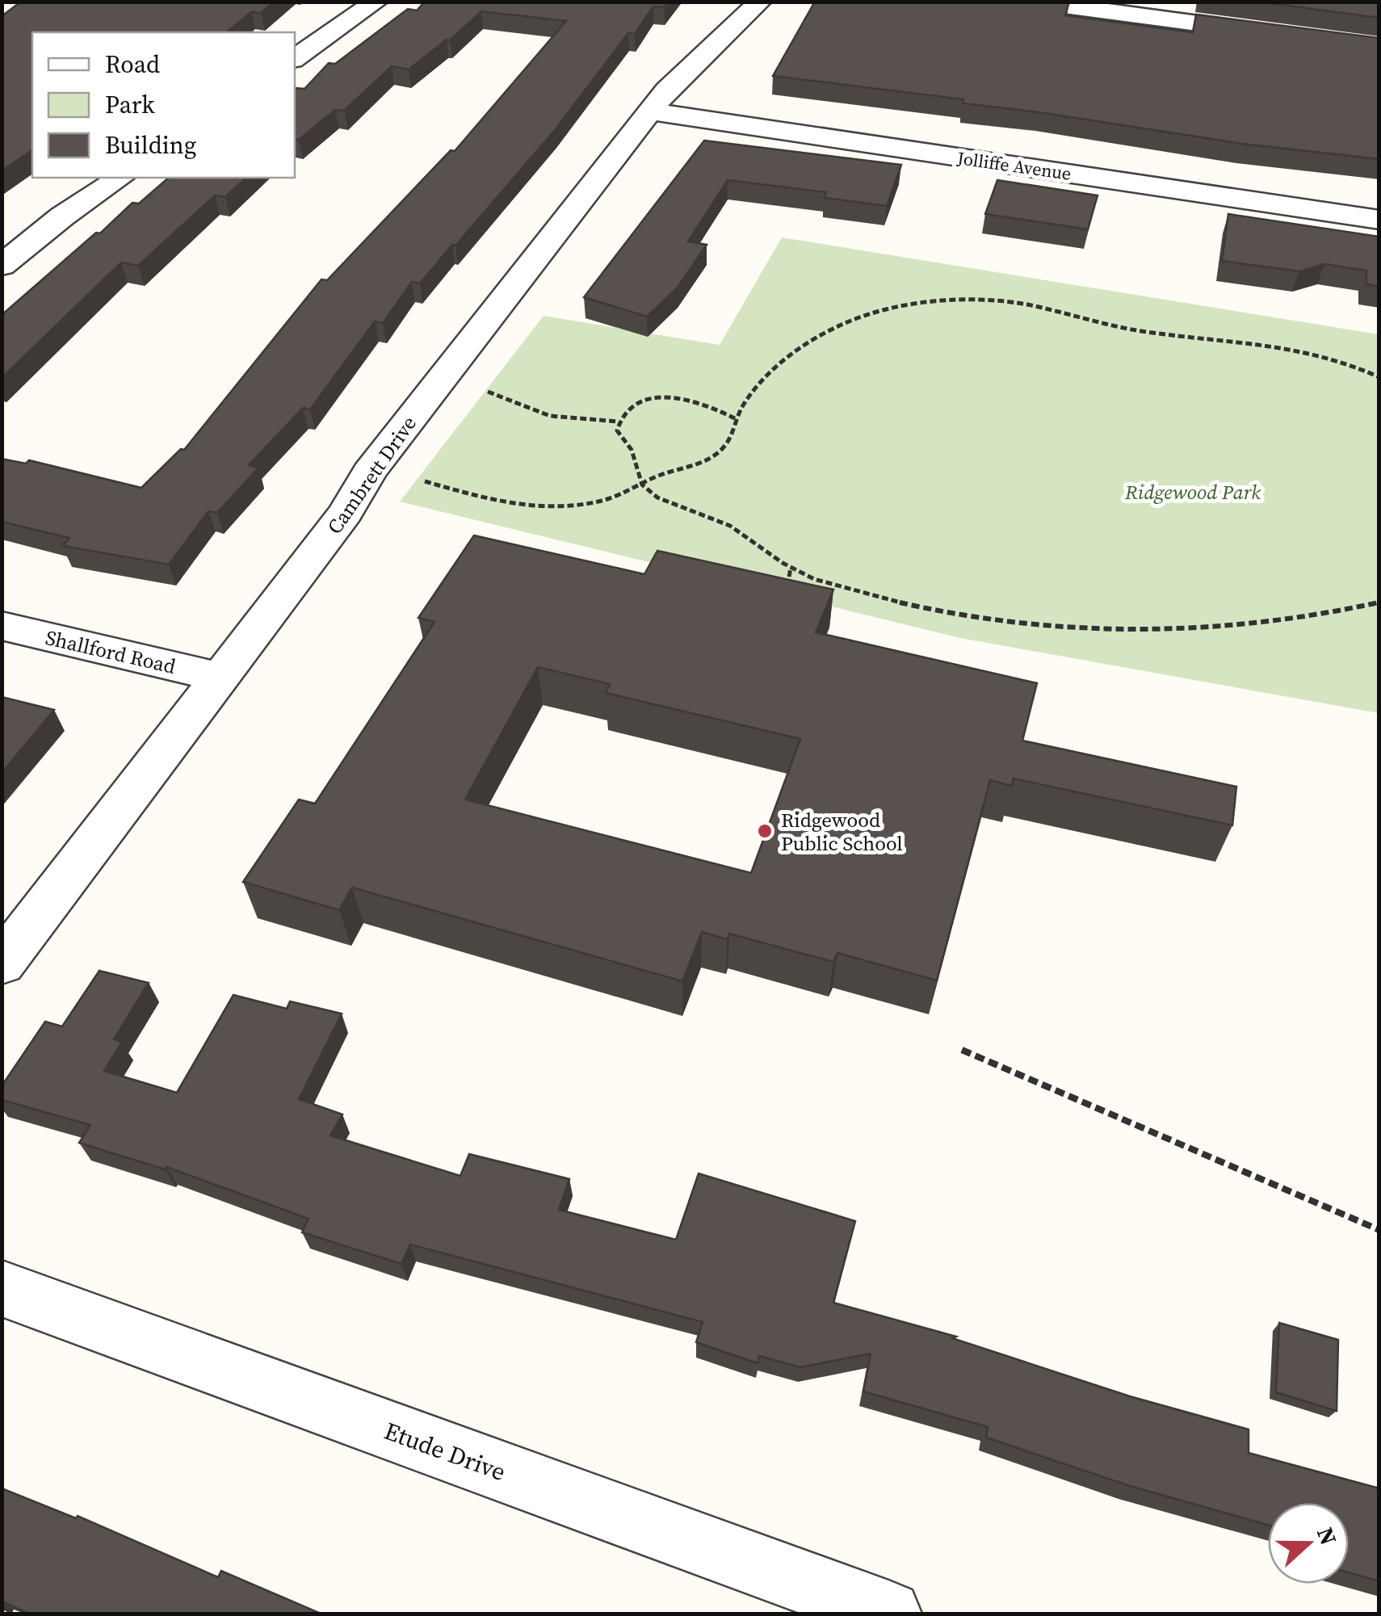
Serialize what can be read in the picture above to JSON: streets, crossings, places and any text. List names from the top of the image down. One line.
{"streets":{"street":["Jolliffe Avenue","Cambrett Drive","Shallford Road","Etude Drive"]},"crossings":[["Jolliffe Avenue","Cambrett Drive"],["Cambrett Drive","Shallford Road"]],"parks":["Ridgewood Park"],"places":["Ridgewood Public School"],"legend":["Road","Park","Building"],"north":"right"}
